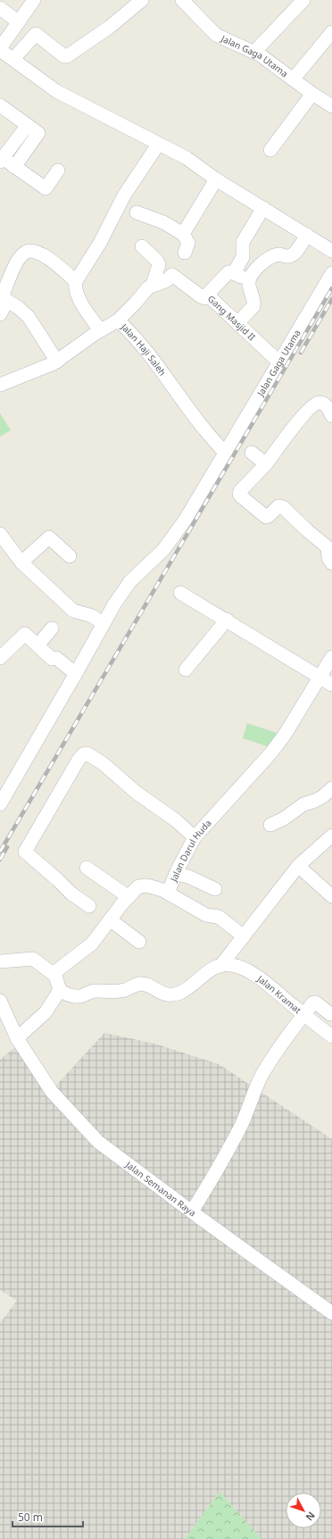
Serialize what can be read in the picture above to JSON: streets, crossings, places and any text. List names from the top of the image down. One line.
{"streets":{"street":["Jalan Gaga Utama","Gang Masjid II","Jalan Haji Saleh","Jalan Darul Huda","Jalan Kramat","Jalan Semanan Raya"]},"crossings":[["Jalan Gaga Utama","Gang Masjid II"],["Jalan Gaga Utama","Jalan Haji Saleh"],["Gang Masjid II","Jalan Haji Saleh"]],"scale_bar":"50 m","north":"bottom right"}
